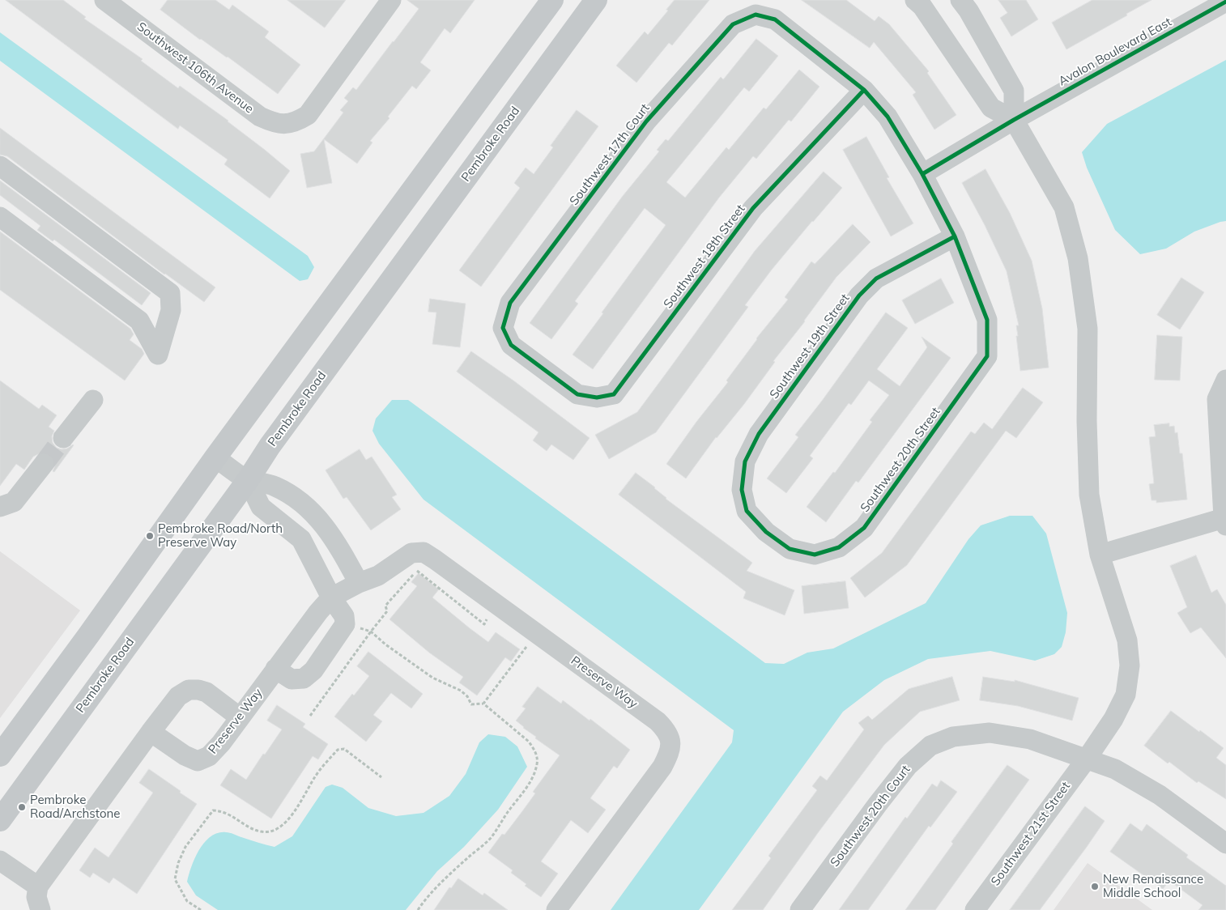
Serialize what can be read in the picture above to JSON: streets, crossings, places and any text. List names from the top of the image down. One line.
{"streets":{"main road":["Pembroke Road"],"street":["Avalon Boulevard East","Southwest 106th Avenue","Southwest 17th Court","Southwest 18th Street","Southwest 19th Street","Southwest 20th Street","Preserve Way","Southwest 20th Court","Southwest 21st Street"]},"crossings":[["Avalon Boulevard East","Southwest 21st Street"],["Southwest 17th Court","Southwest 18th Street"],["Southwest 19th Street","Southwest 20th Street"],["Southwest 20th Court","Southwest 21st Street"]],"places":["Pembroke Road/North Preserve Way","Pembroke Road/Archstone","New Renaissance Middle School"]}
